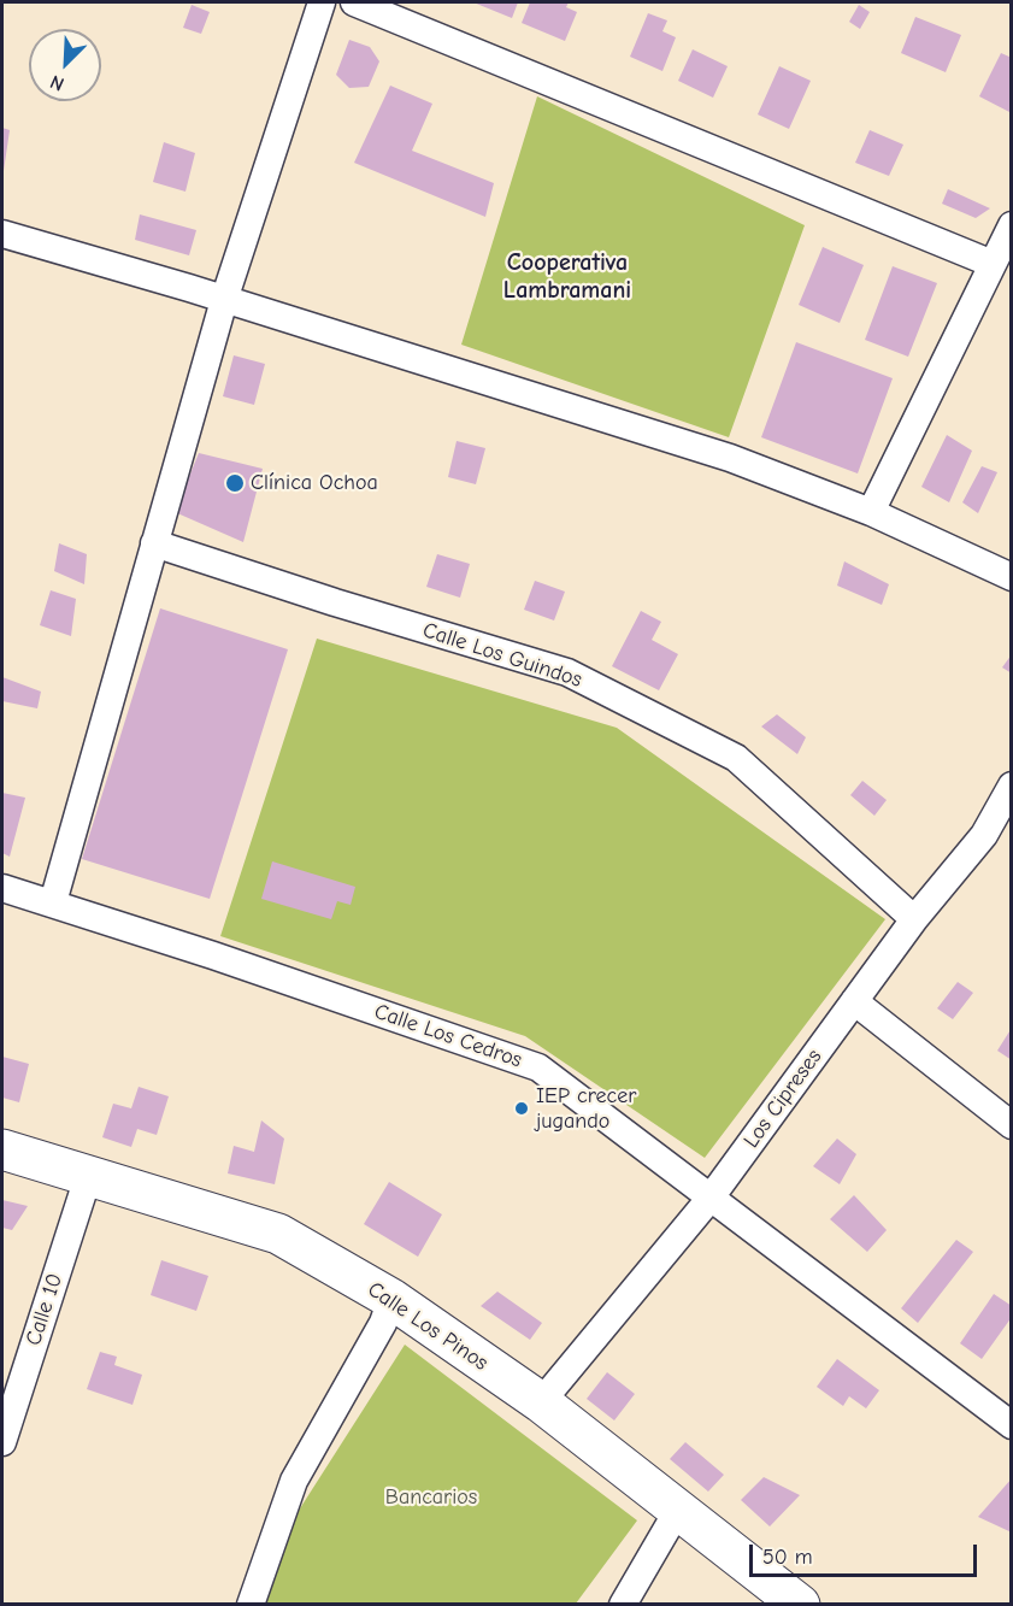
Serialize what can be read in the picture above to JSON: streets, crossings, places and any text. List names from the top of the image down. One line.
{"streets":{"street":["Calle Los Guindos","Calle Los Cedros","Los Cipreses","Calle 10","Calle Los Pinos"]},"crossings":[["Calle Los Guindos","Los Cipreses"],["Calle Los Cedros","Los Cipreses"],["Los Cipreses","Calle Los Pinos"],["Calle 10","Calle Los Pinos"]],"districts":["Cooperativa Lambramani"],"parks":["Bancarios"],"places":["Clínica Ochoa","IEP crecer jugando"],"scale_bar":"50 m","north":"bottom left"}
